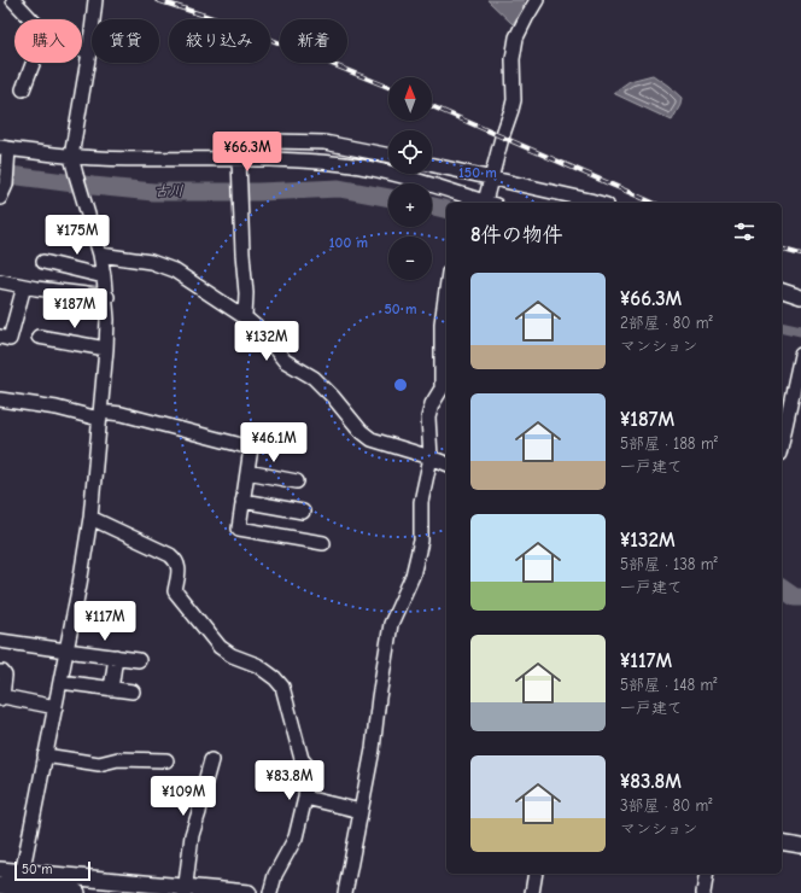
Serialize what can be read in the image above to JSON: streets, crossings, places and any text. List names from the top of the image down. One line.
{"water":["古川"],"scale_bar":"50 m","north":"top","page":{"chip":["購入","賃貸","絞り込み","新着"],"map_buttons":["+","−"],"price":["¥66.3M","¥175M","¥187M","¥132M","¥46.1M","¥117M","¥83.8M","¥109M"],"heading":"8件の物件","list":[{"name":"¥66.3M","note":"2部屋 · 80 m² · マンション"},{"name":"¥187M","note":"5部屋 · 188 m² · 一戸建て"},{"name":"¥132M","note":"5部屋 · 138 m² · 一戸建て"},{"name":"¥117M","note":"5部屋 · 148 m² · 一戸建て"},{"name":"¥83.8M","note":"3部屋 · 80 m² · マンション"}],"scale":"50 m"},"rings":["150 m","100 m","50 m"]}
